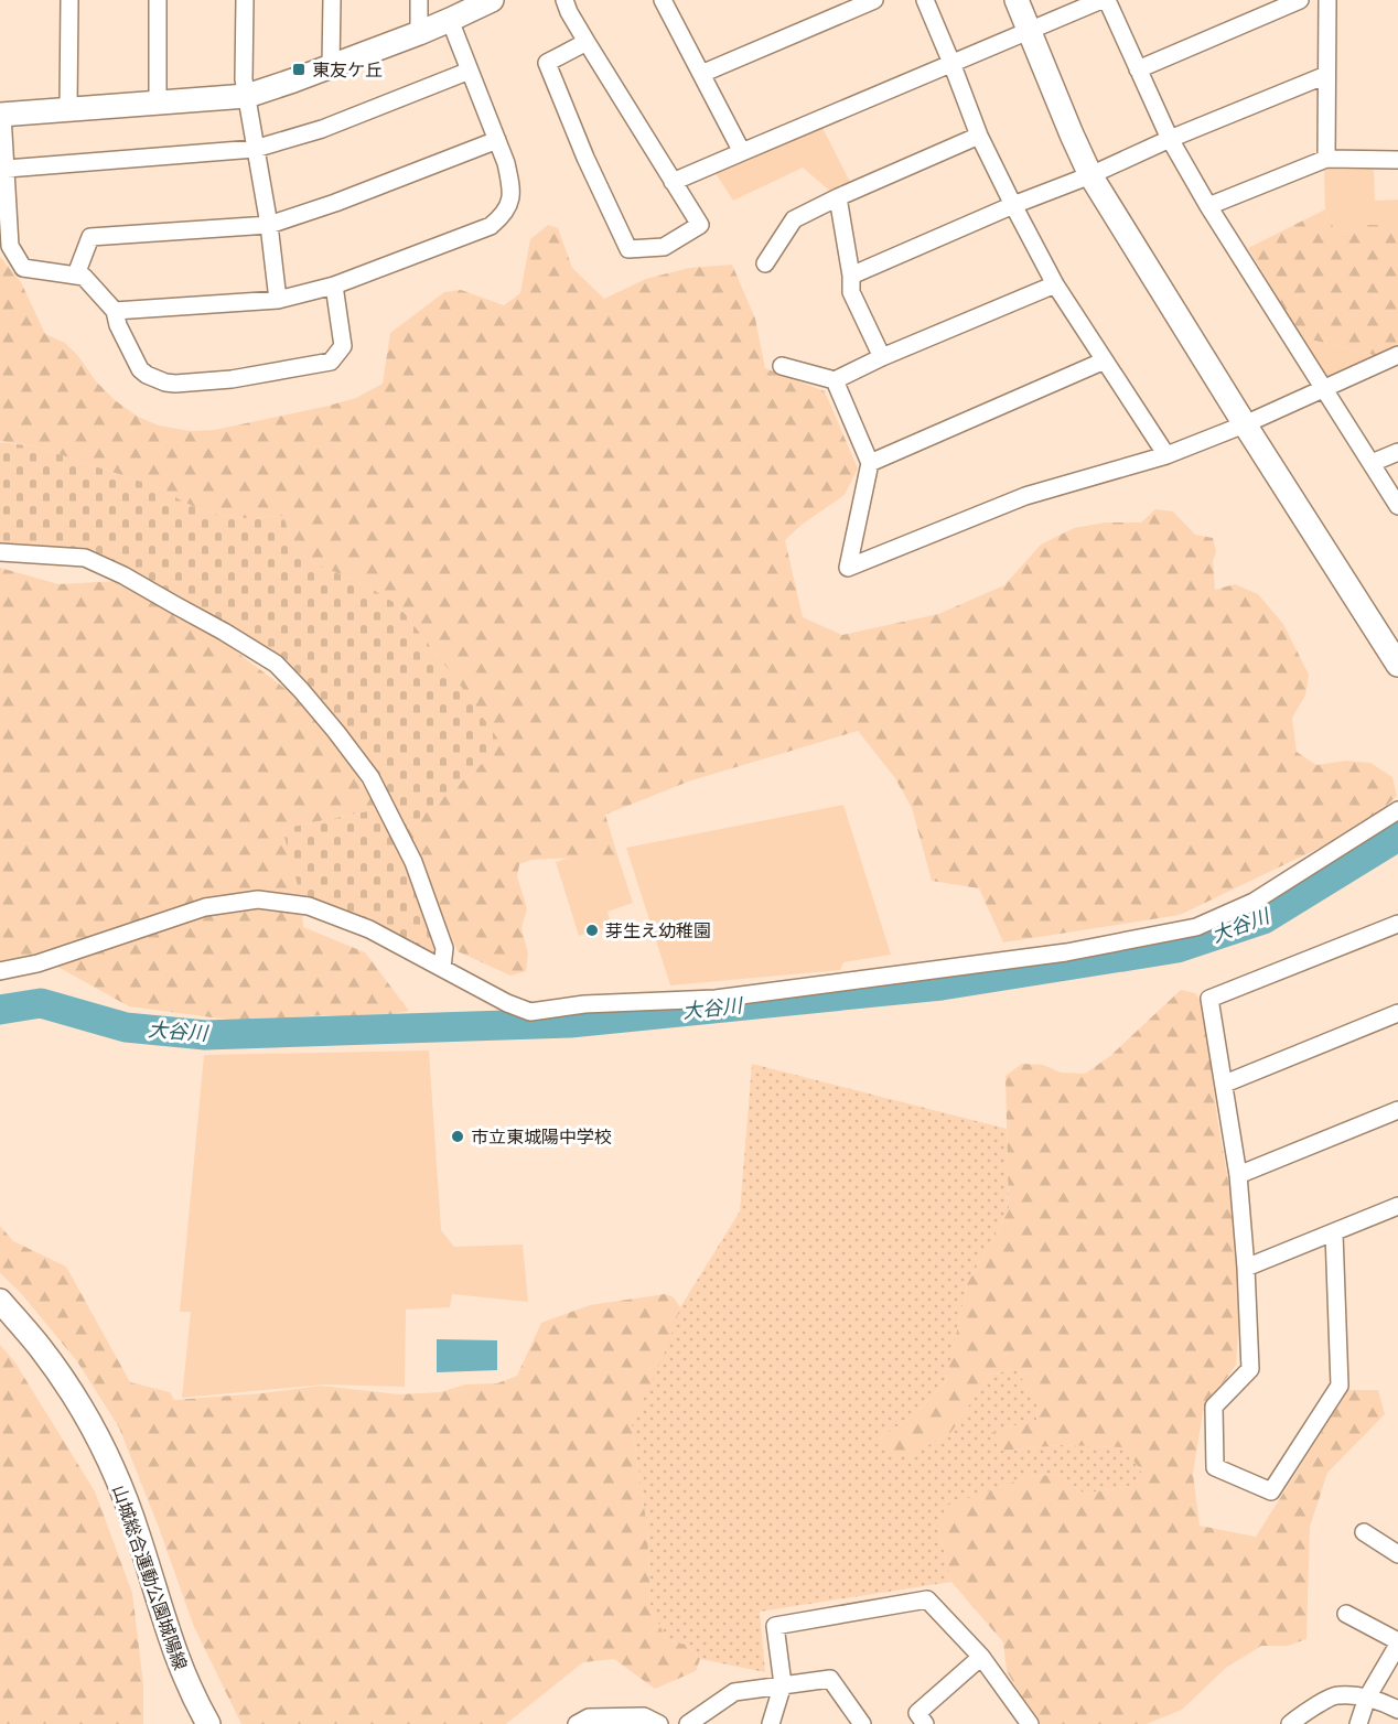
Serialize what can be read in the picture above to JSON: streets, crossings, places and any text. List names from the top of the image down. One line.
{"streets":{"street":["山城総合運動公園城陽線"]},"water":["大谷川"],"places":{"transit":["東友ケ丘"],"other":["芽生え幼稚園","市立東城陽中学校"]}}
